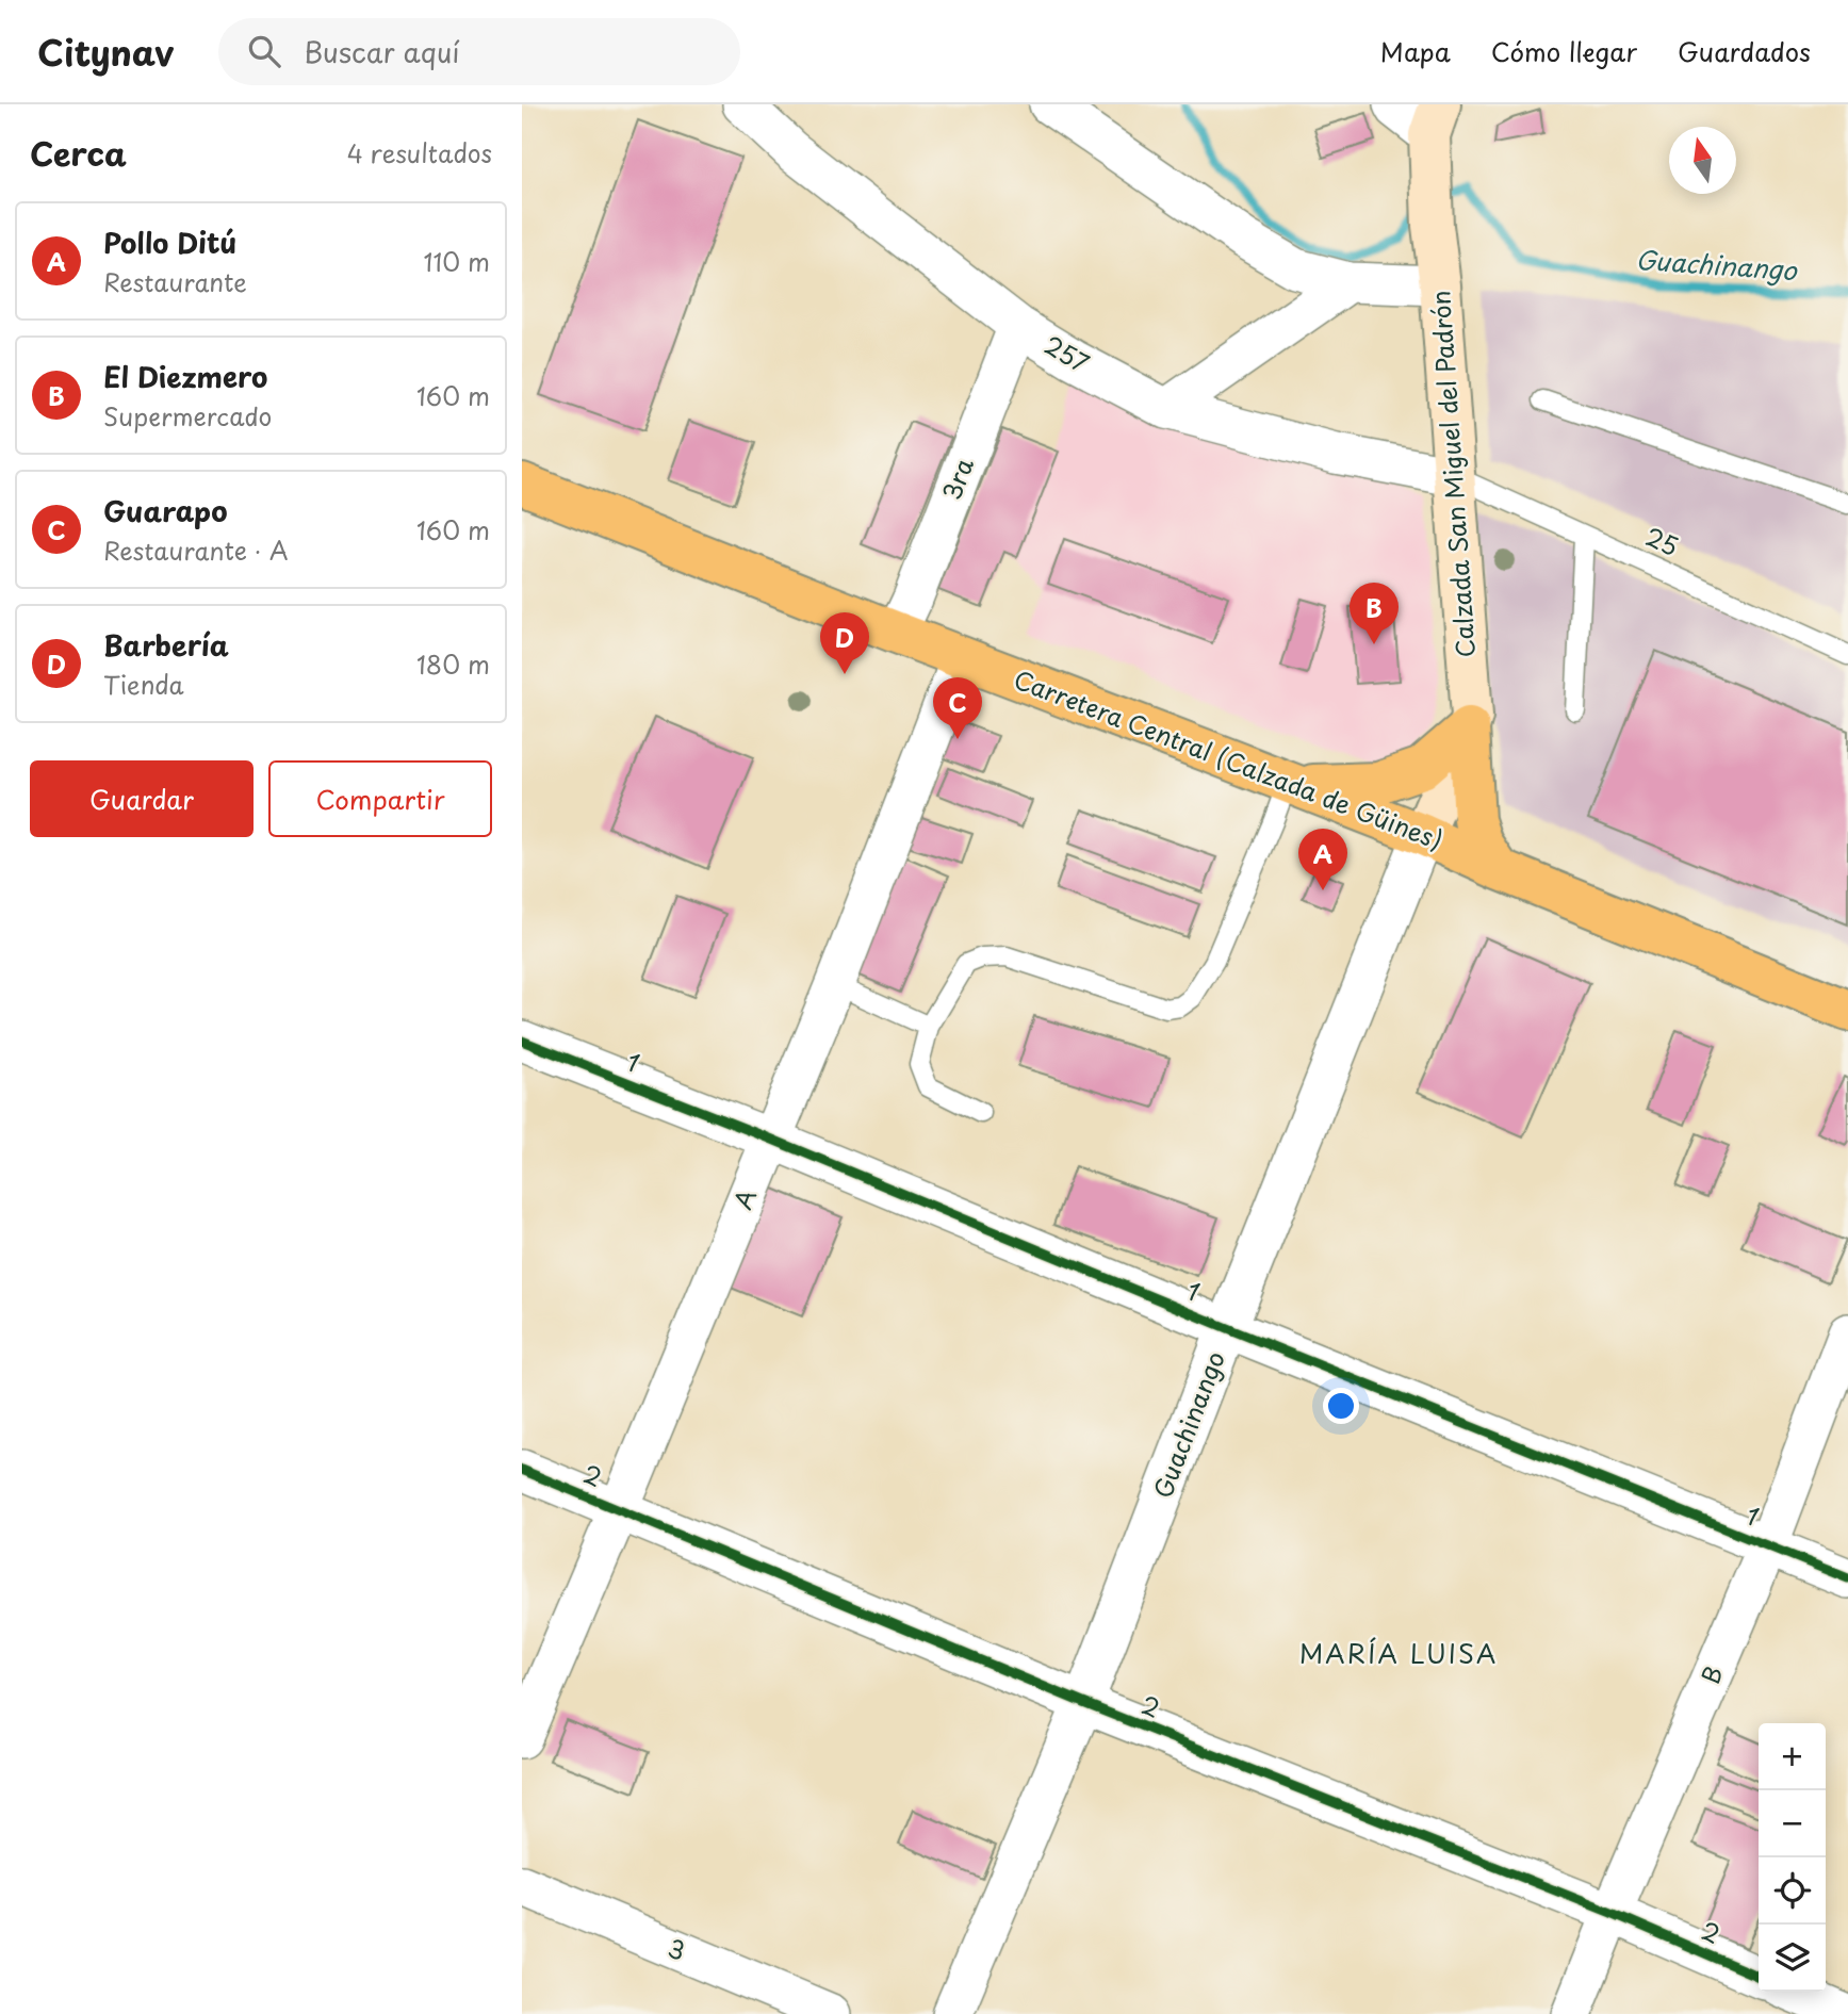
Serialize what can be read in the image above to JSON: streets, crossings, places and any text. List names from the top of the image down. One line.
{"streets":{"main road":["Calzada San Miguel del Padrón","Carretera Central (Calzada de Güines)"],"street":["257","3ra","1","A","Guachinango","2","B","3"],"lane":["25"]},"crossings":[["257","Calzada San Miguel del Padrón"],["257","3ra"],["257","25"],["Calzada San Miguel del Padrón","25"],["Calzada San Miguel del Padrón","Carretera Central (Calzada de Güines)"],["Calzada San Miguel del Padrón","Guachinango"],["3ra","Carretera Central (Calzada de Güines)"],["Carretera Central (Calzada de Güines)","A"],["Carretera Central (Calzada de Güines)","Guachinango"],["1","A"],["1","Guachinango"],["1","B"],["A","2"],["Guachinango","2"],["2","B"]],"districts":["MARÍA LUISA"],"water":["Guachinango"],"north":"top","page":{"header":"Citynav","search":"Buscar aquí","nav":["Mapa","Cómo llegar","Guardados"],"heading":["Cerca","4 resultados"],"list":[{"mark":"A","name":"Pollo Ditú","note":"Restaurante","value":"110 m"},{"mark":"B","name":"El Diezmero","note":"Supermercado","value":"160 m"},{"mark":"C","name":"Guarapo","note":"Restaurante · A","value":"160 m"},{"mark":"D","name":"Barbería","note":"Tienda","value":"180 m"}],"pins":["B","D","C","A"],"buttons":["Guardar","Compartir"],"map_buttons":["+","−"]}}
